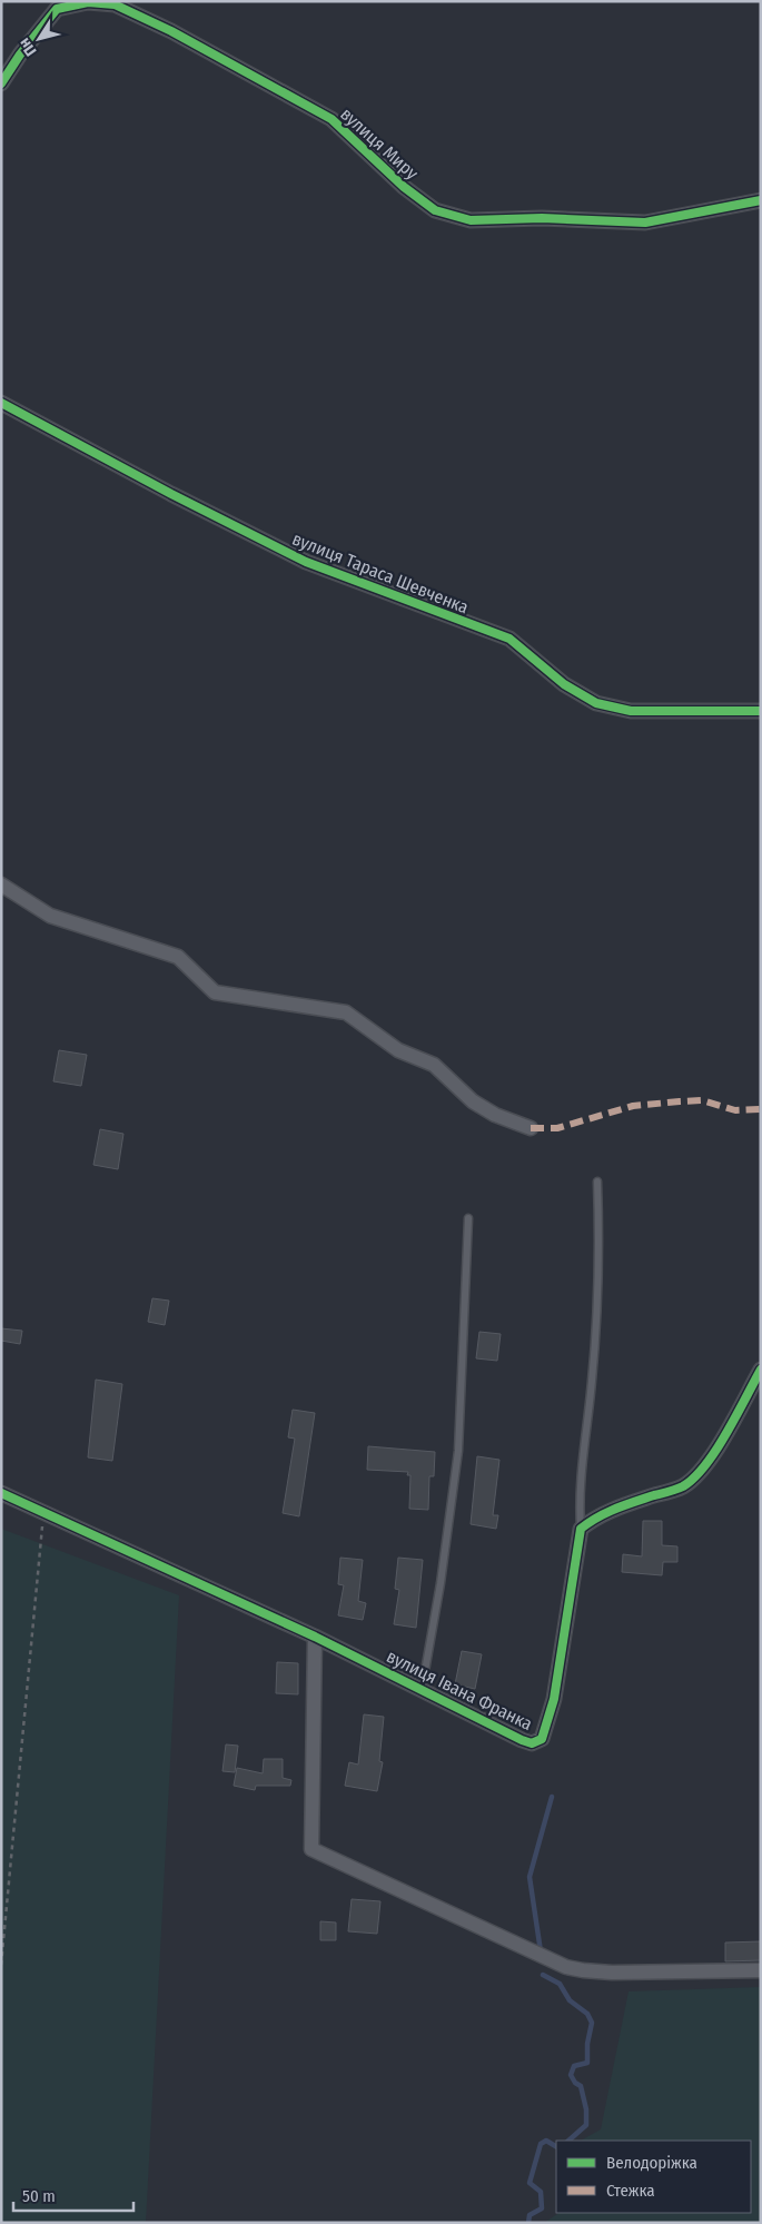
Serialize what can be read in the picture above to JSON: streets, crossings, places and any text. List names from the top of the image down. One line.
{"streets":{"street":["вулиця Миру","вулиця Тараса Шевченка","вулиця Івана Франка"]},"legend":["Велодоріжка","Стежка"],"scale_bar":"50 m","north":"bottom left"}
